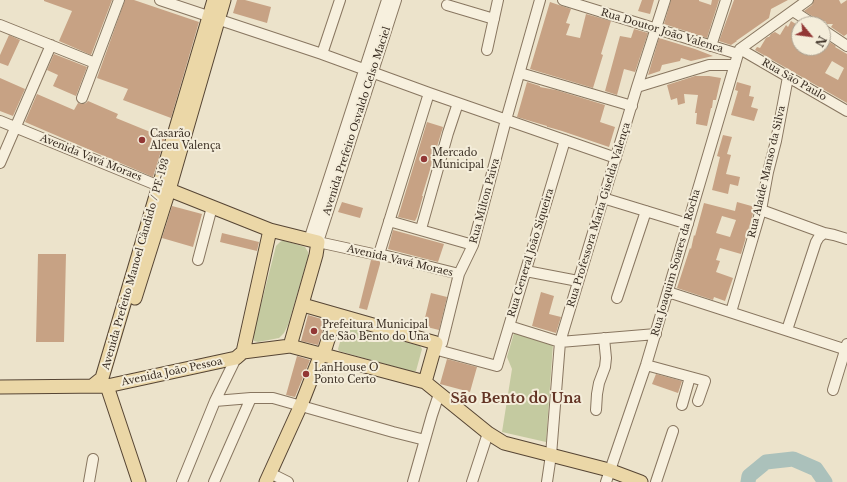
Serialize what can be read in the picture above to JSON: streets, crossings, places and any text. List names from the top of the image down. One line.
{"streets":{"main road":["Avenida Vavá Moraes","Avenida Prefeito Manoel Cândido / PE-193","Avenida João Pessoa"],"street":["Rua Doutor João Valenca","Rua São Paulo","Avenida Prefeito Osvaldo Celso Maciel","Rua Alaíde Manso da Silva","Rua Milton Paiva","Rua Professora Maria Giselda Valença","Rua General João Siqueira","Rua Joaquim Soares da Rocha"]},"crossings":[["Rua Doutor João Valenca","Rua São Paulo"],["Rua Doutor João Valenca","Rua Professora Maria Giselda Valença"],["Rua Doutor João Valenca","Rua Joaquim Soares da Rocha"],["Rua São Paulo","Rua Alaíde Manso da Silva"],["Rua São Paulo","Rua Joaquim Soares da Rocha"],["Avenida Prefeito Osvaldo Celso Maciel","Avenida Vavá Moraes"],["Avenida Vavá Moraes","Rua Milton Paiva"],["Avenida Vavá Moraes","Avenida Prefeito Manoel Cândido / PE-193"],["Rua Milton Paiva","Rua General João Siqueira"],["Avenida Prefeito Manoel Cândido / PE-193","Avenida João Pessoa"]],"districts":["São Bento do Una"],"places":["Casarão Alceu Valença","Mercado Municipal","Prefeitura Municipal de São Bento do Una","LanHouse O Ponto Certo"],"north":"bottom right"}
